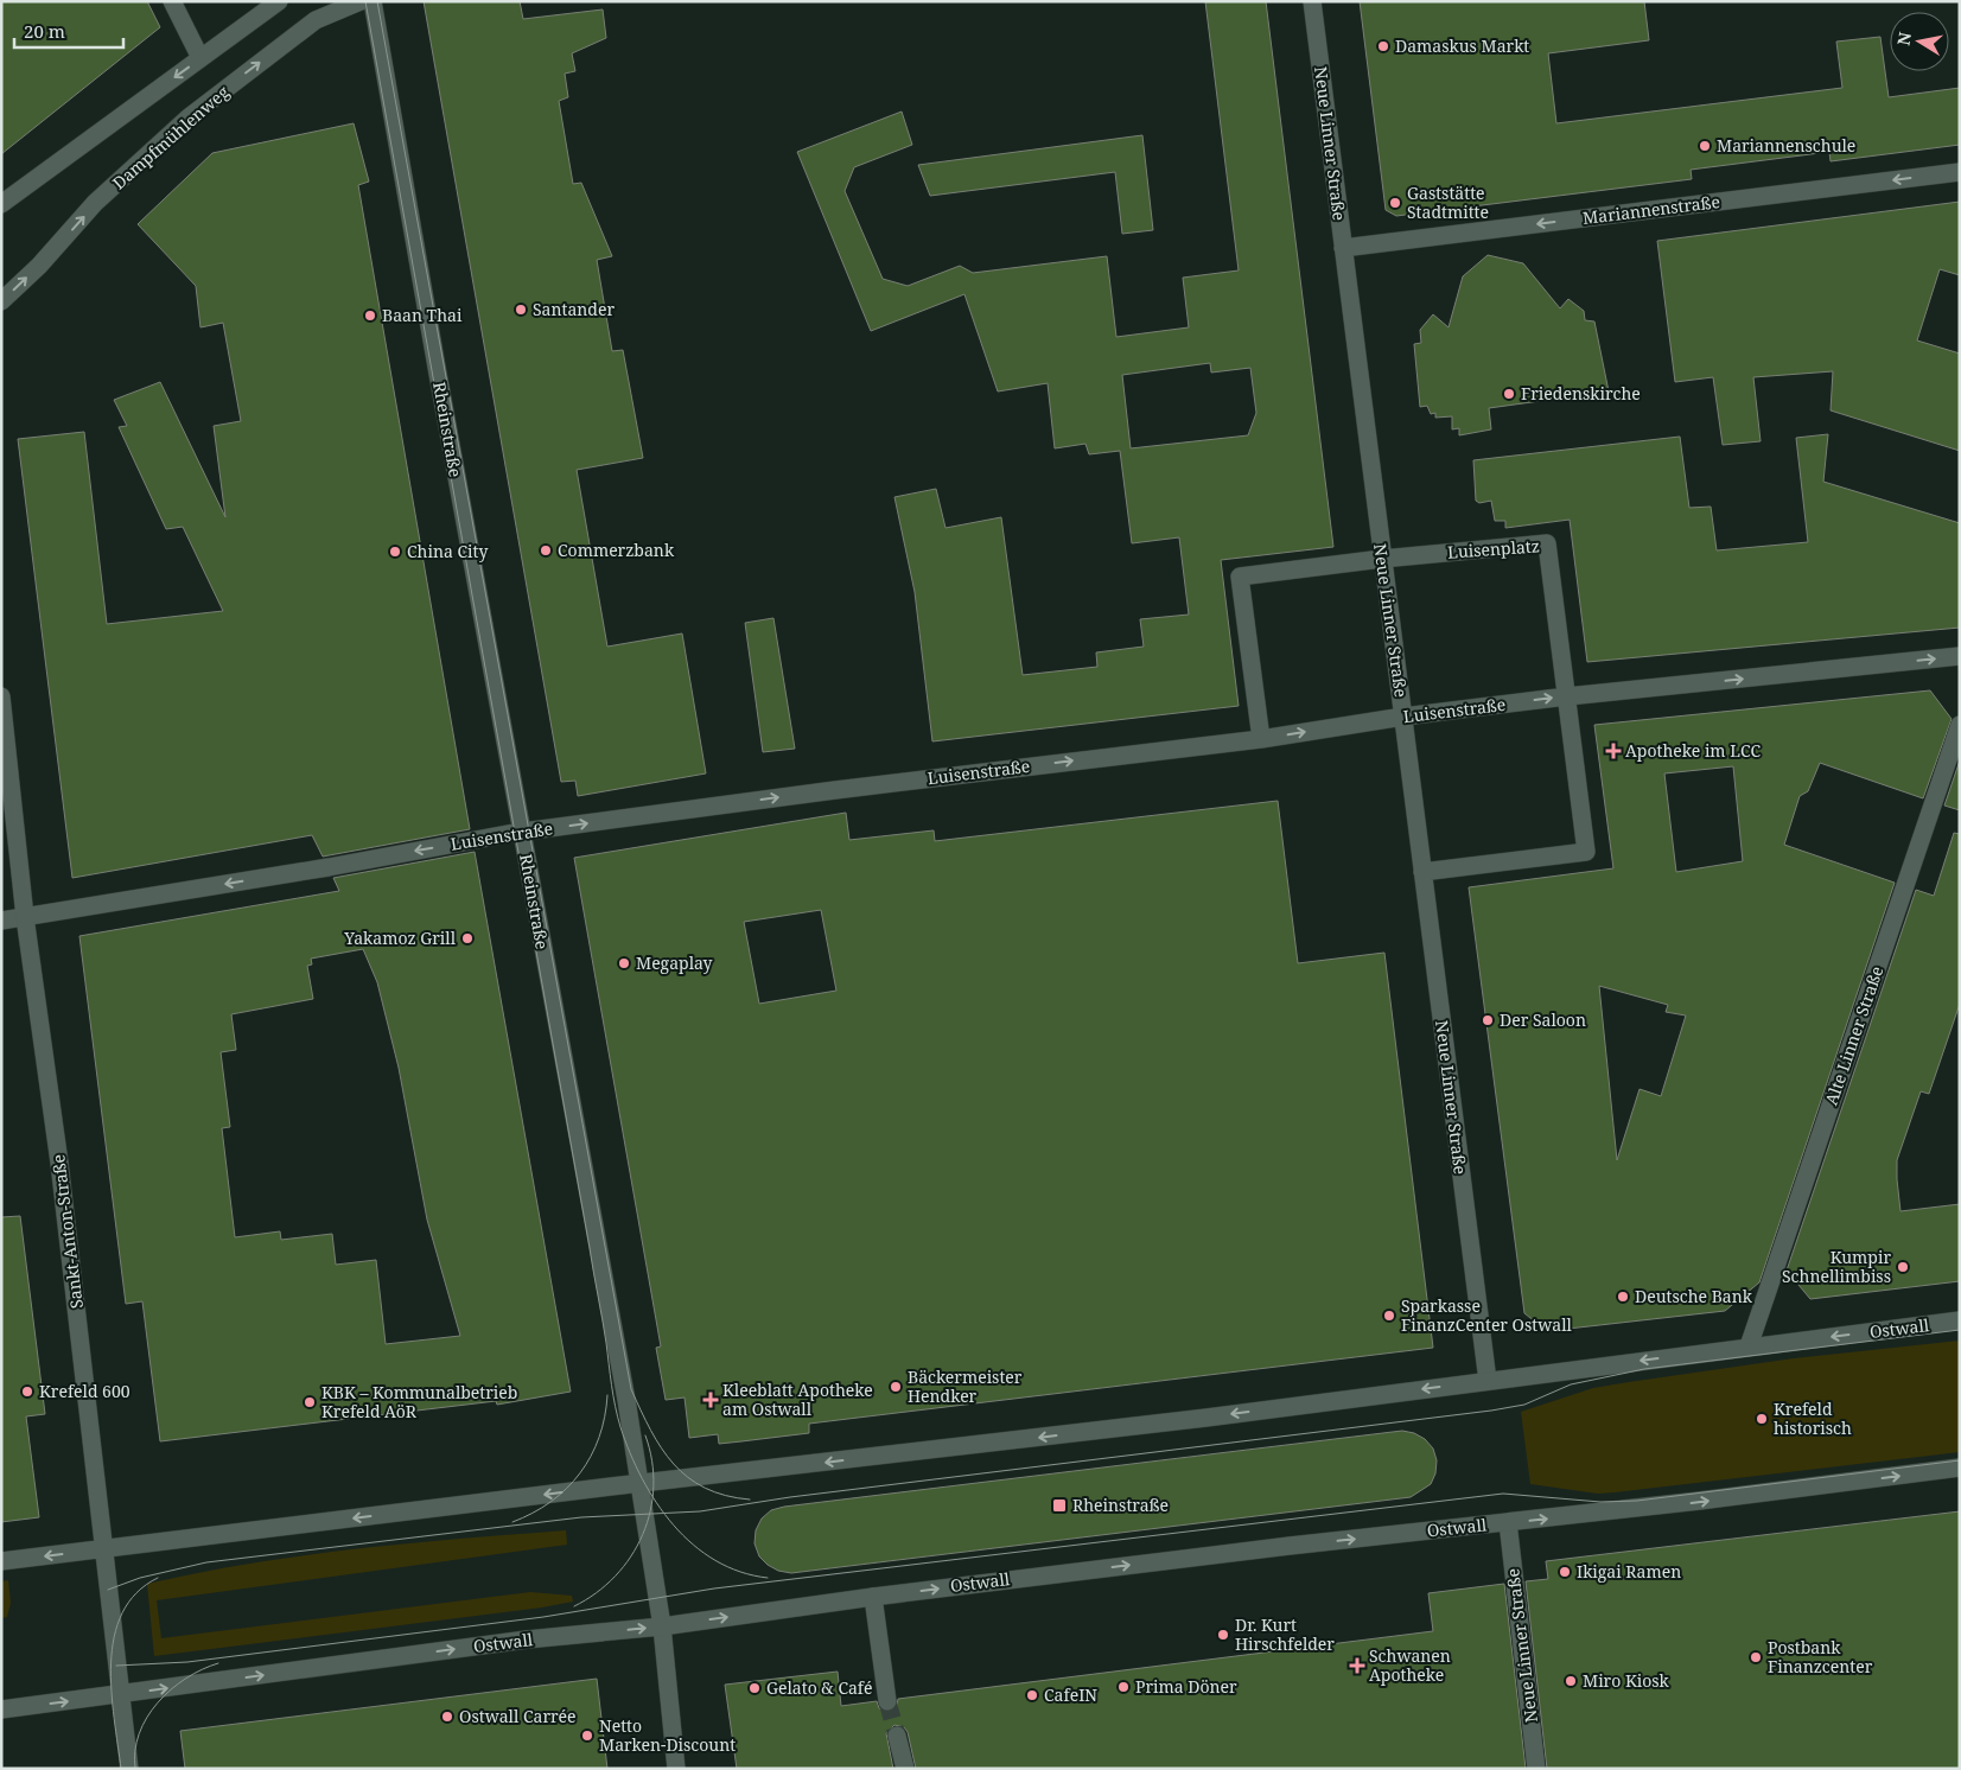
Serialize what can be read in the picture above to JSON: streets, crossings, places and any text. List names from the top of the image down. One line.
{"streets":{"street":["Dampfmühlenweg","Neue Linner Straße","Mariannenstraße","Rheinstraße","Luisenplatz","Luisenstraße","Alte Linner Straße","Sankt-Anton-Straße","Ostwall"]},"crossings":[["Neue Linner Straße","Mariannenstraße"],["Neue Linner Straße","Luisenplatz"],["Neue Linner Straße","Luisenstraße"],["Neue Linner Straße","Ostwall"],["Rheinstraße","Luisenstraße"],["Rheinstraße","Ostwall"],["Luisenplatz","Luisenstraße"],["Luisenstraße","Sankt-Anton-Straße"],["Alte Linner Straße","Ostwall"],["Sankt-Anton-Straße","Ostwall"]],"one_way":["Mariannenstraße"],"places":{"other":["Damaskus Markt","Mariannenschule","Gaststätte Stadtmitte","Santander","Baan Thai","Friedenskirche","Commerzbank","China City","Yakamoz Grill","Megaplay","Der Saloon","Kumpir Schnellimbiss","Deutsche Bank","Sparkasse FinanzCenter Ostwall","Bäckermeister Hendker","Krefeld 600","KBK – Kommunalbetrieb Krefeld AöR","Krefeld historisch","Ikigai Ramen","Dr. Kurt Hirschfelder","Postbank Finanzcenter","Miro Kiosk","Prima Döner","Gelato & Café","CafeIN","Ostwall Carrée","Netto Marken-Discount"],"health":["Apotheke im LCC","Kleeblatt Apotheke am Ostwall","Schwanen Apotheke"],"transit":["Rheinstraße"]},"scale_bar":"20 m","north":"left"}
